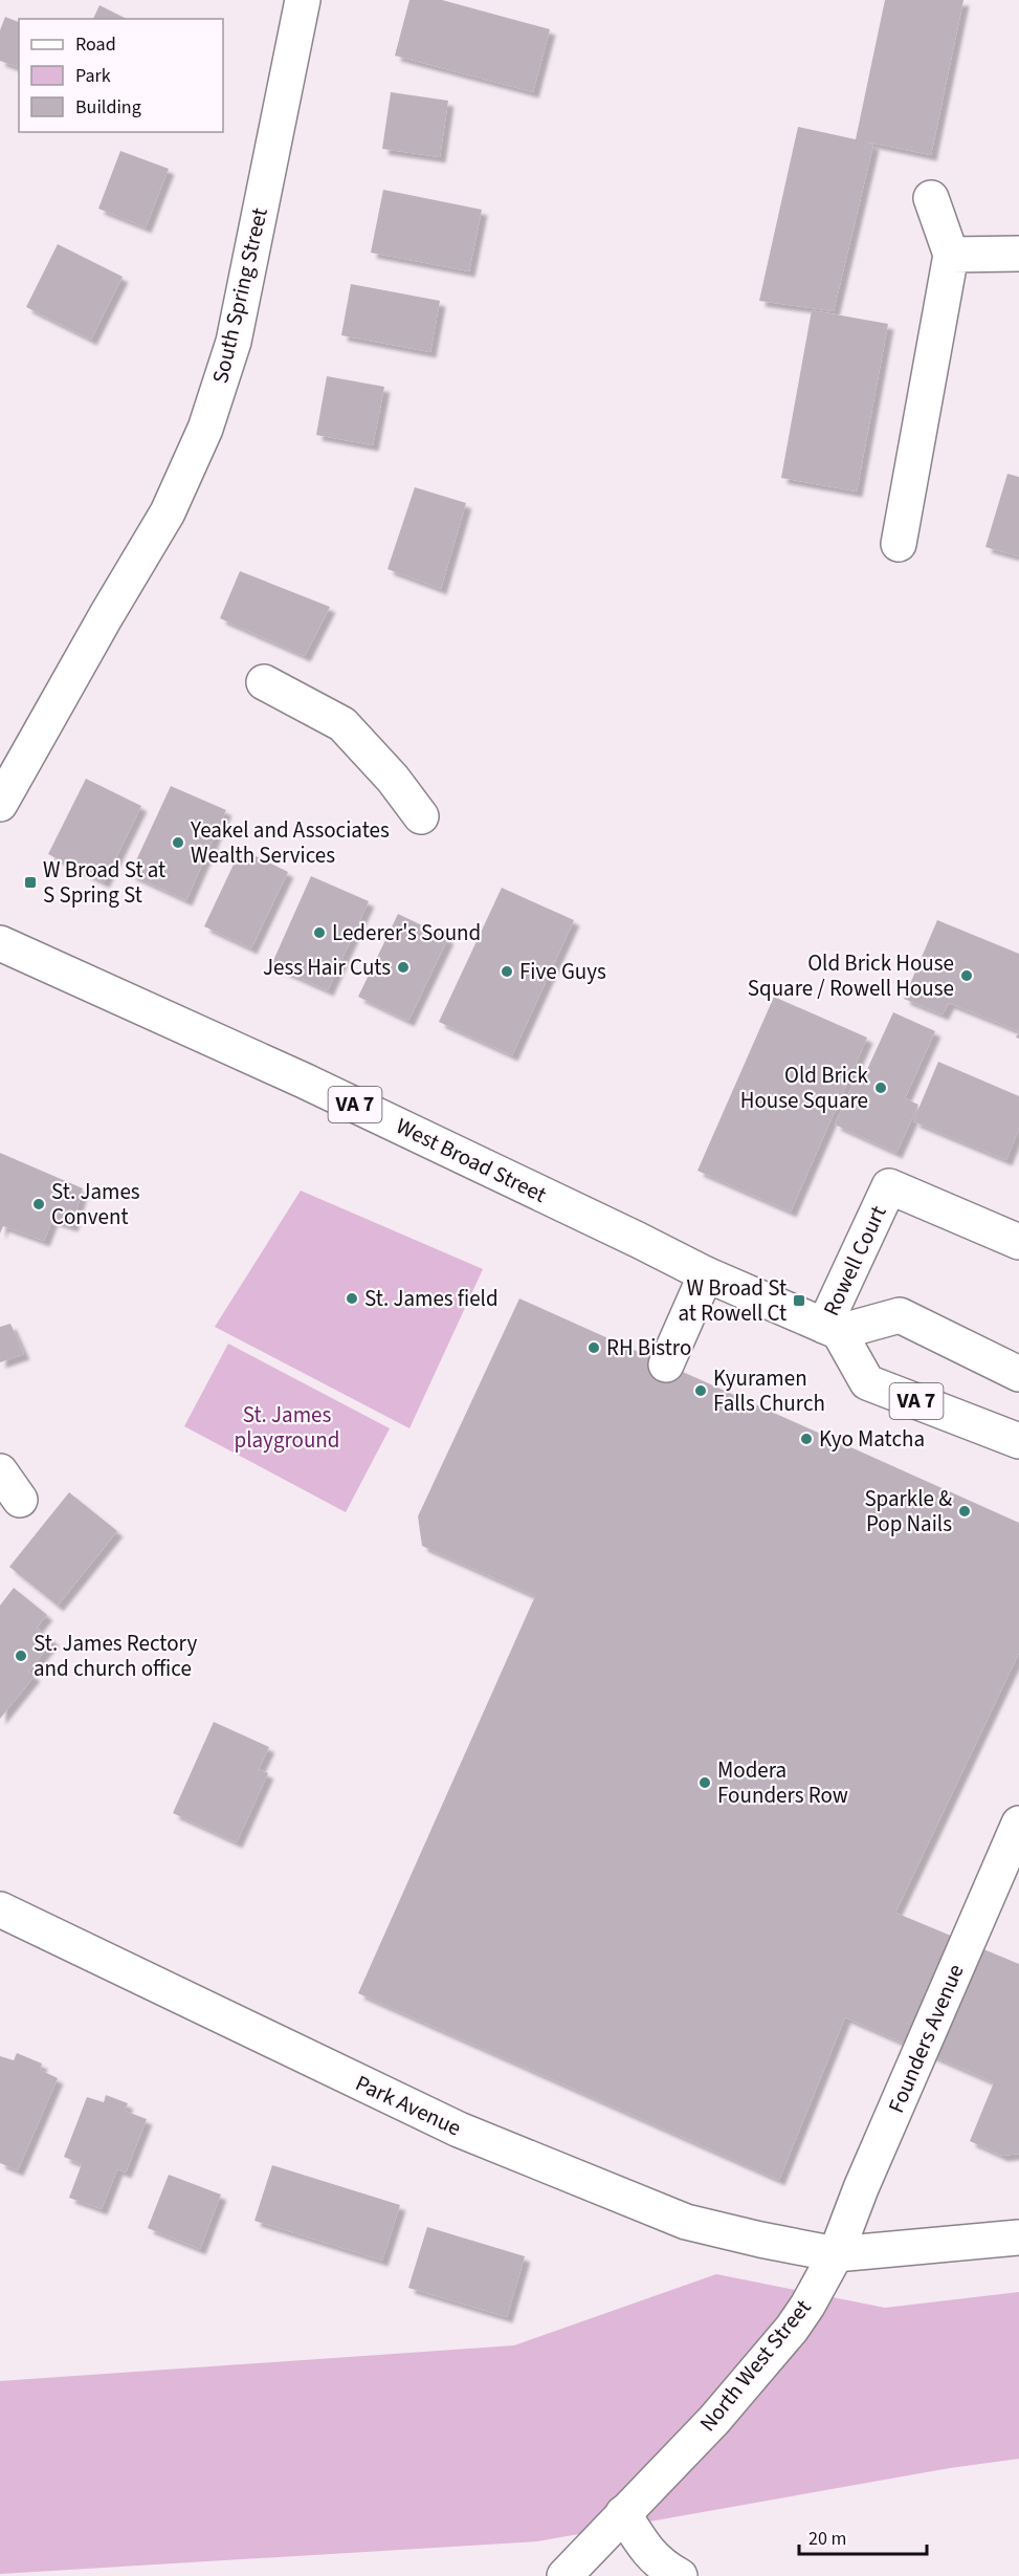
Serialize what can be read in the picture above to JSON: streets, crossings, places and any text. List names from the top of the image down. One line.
{"streets":{"main road":["South Spring Street","VA 7","West Broad Street","Rowell Court","Founders Avenue","Park Avenue","North West Street"]},"crossings":[["VA 7","West Broad Street"],["VA 7","Rowell Court"],["West Broad Street","Rowell Court"],["Founders Avenue","Park Avenue"],["Founders Avenue","North West Street"],["Park Avenue","North West Street"]],"parks":["St. James playground"],"places":{"other":["Yeakel and Associates Wealth Services","Lederer's Sound","Jess Hair Cuts","Five Guys","Old Brick House Square / Rowell House","Old Brick House Square","St. James Convent","St. James field","RH Bistro","Kyuramen Falls Church","Kyo Matcha","Sparkle & Pop Nails","St. James Rectory and church office","Modera Founders Row"],"transit":["W Broad St at S Spring St","W Broad St at Rowell Ct"]},"legend":["Road","Park","Building"],"scale_bar":"20 m"}
